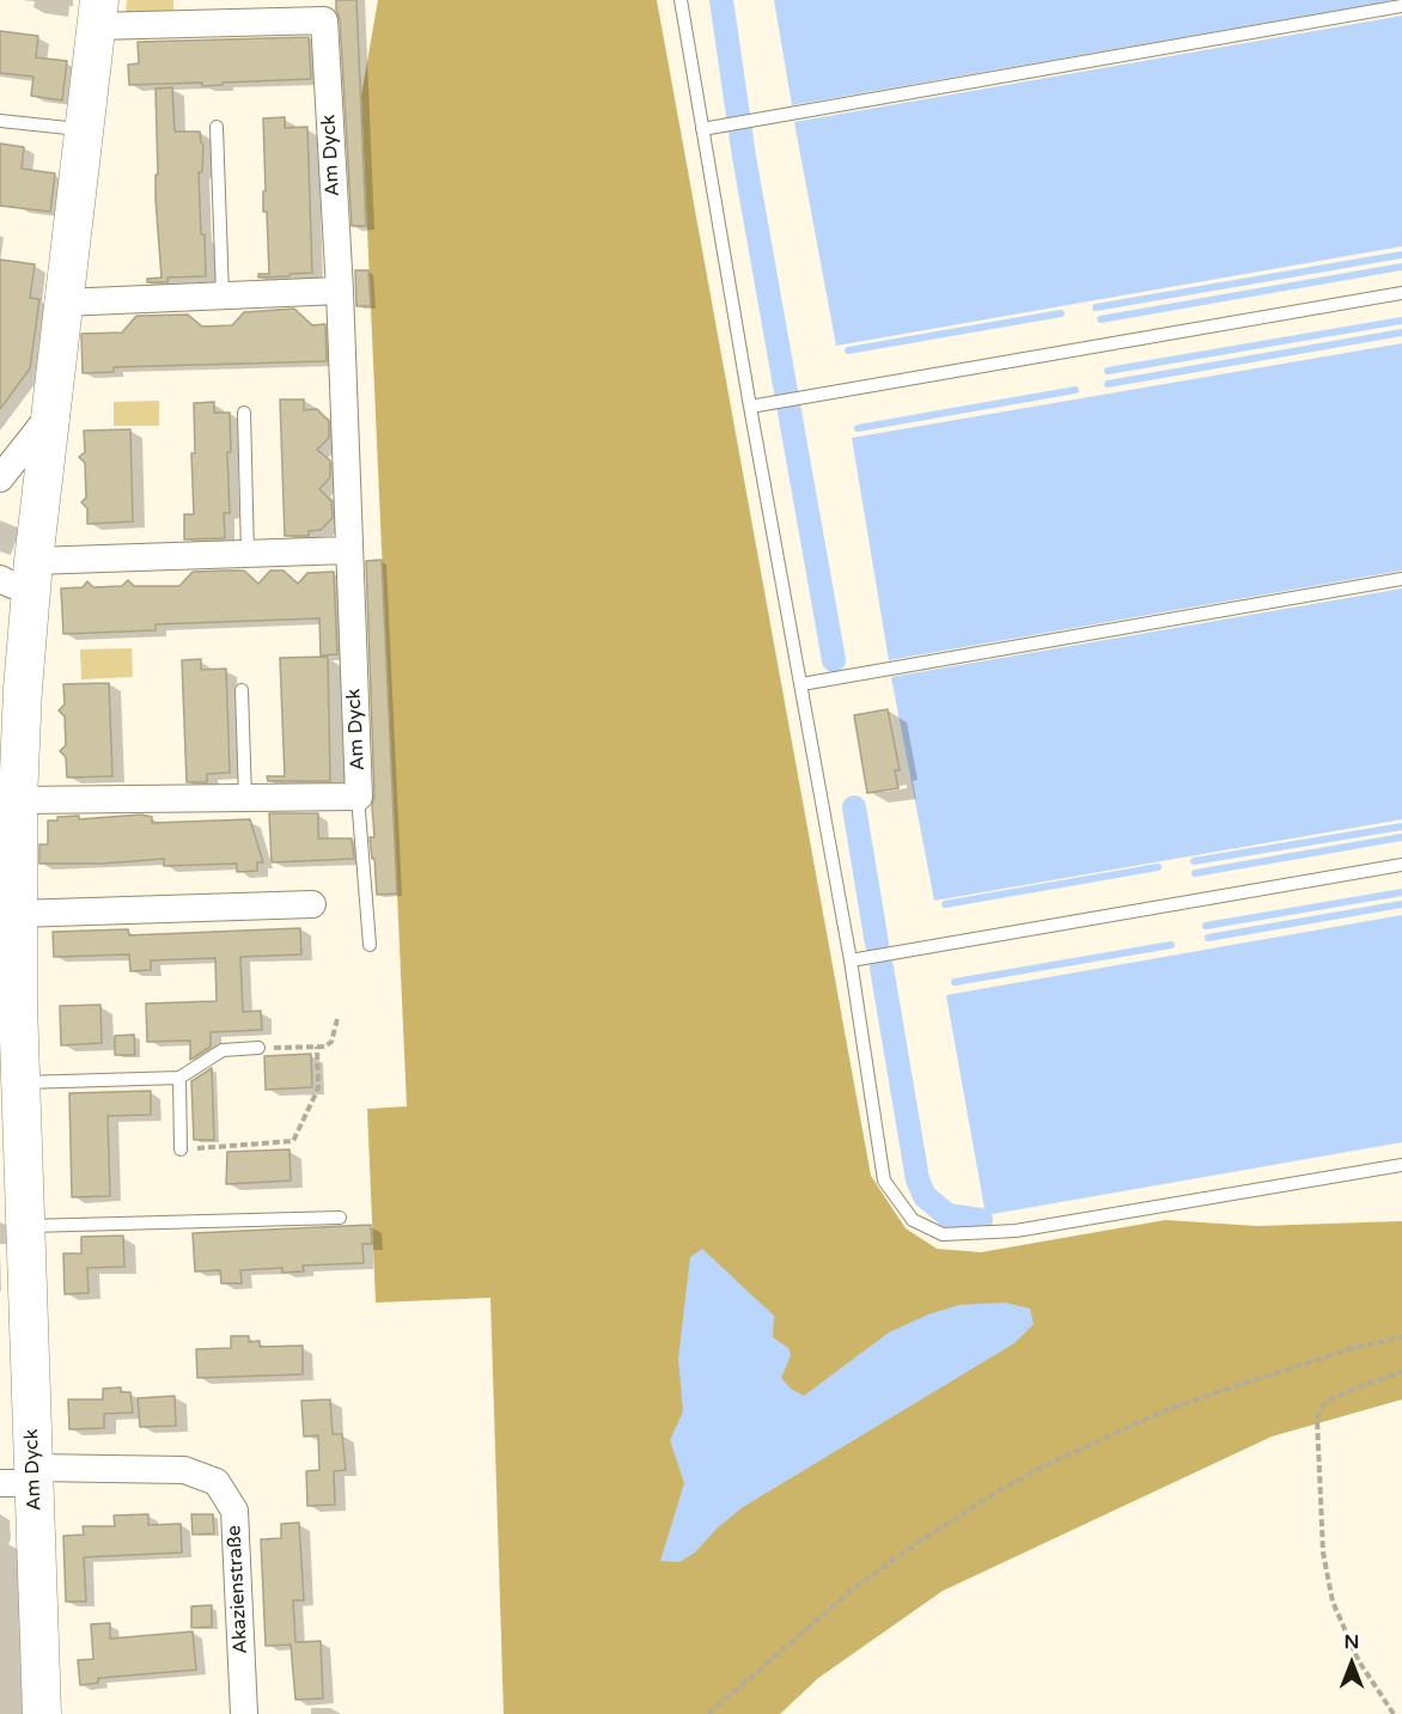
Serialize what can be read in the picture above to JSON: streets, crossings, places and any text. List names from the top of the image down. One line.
{"streets":{"main road":["Am Dyck"],"street":["Akazienstraße"]},"crossings":[["Am Dyck","Akazienstraße"]],"north":"top"}
